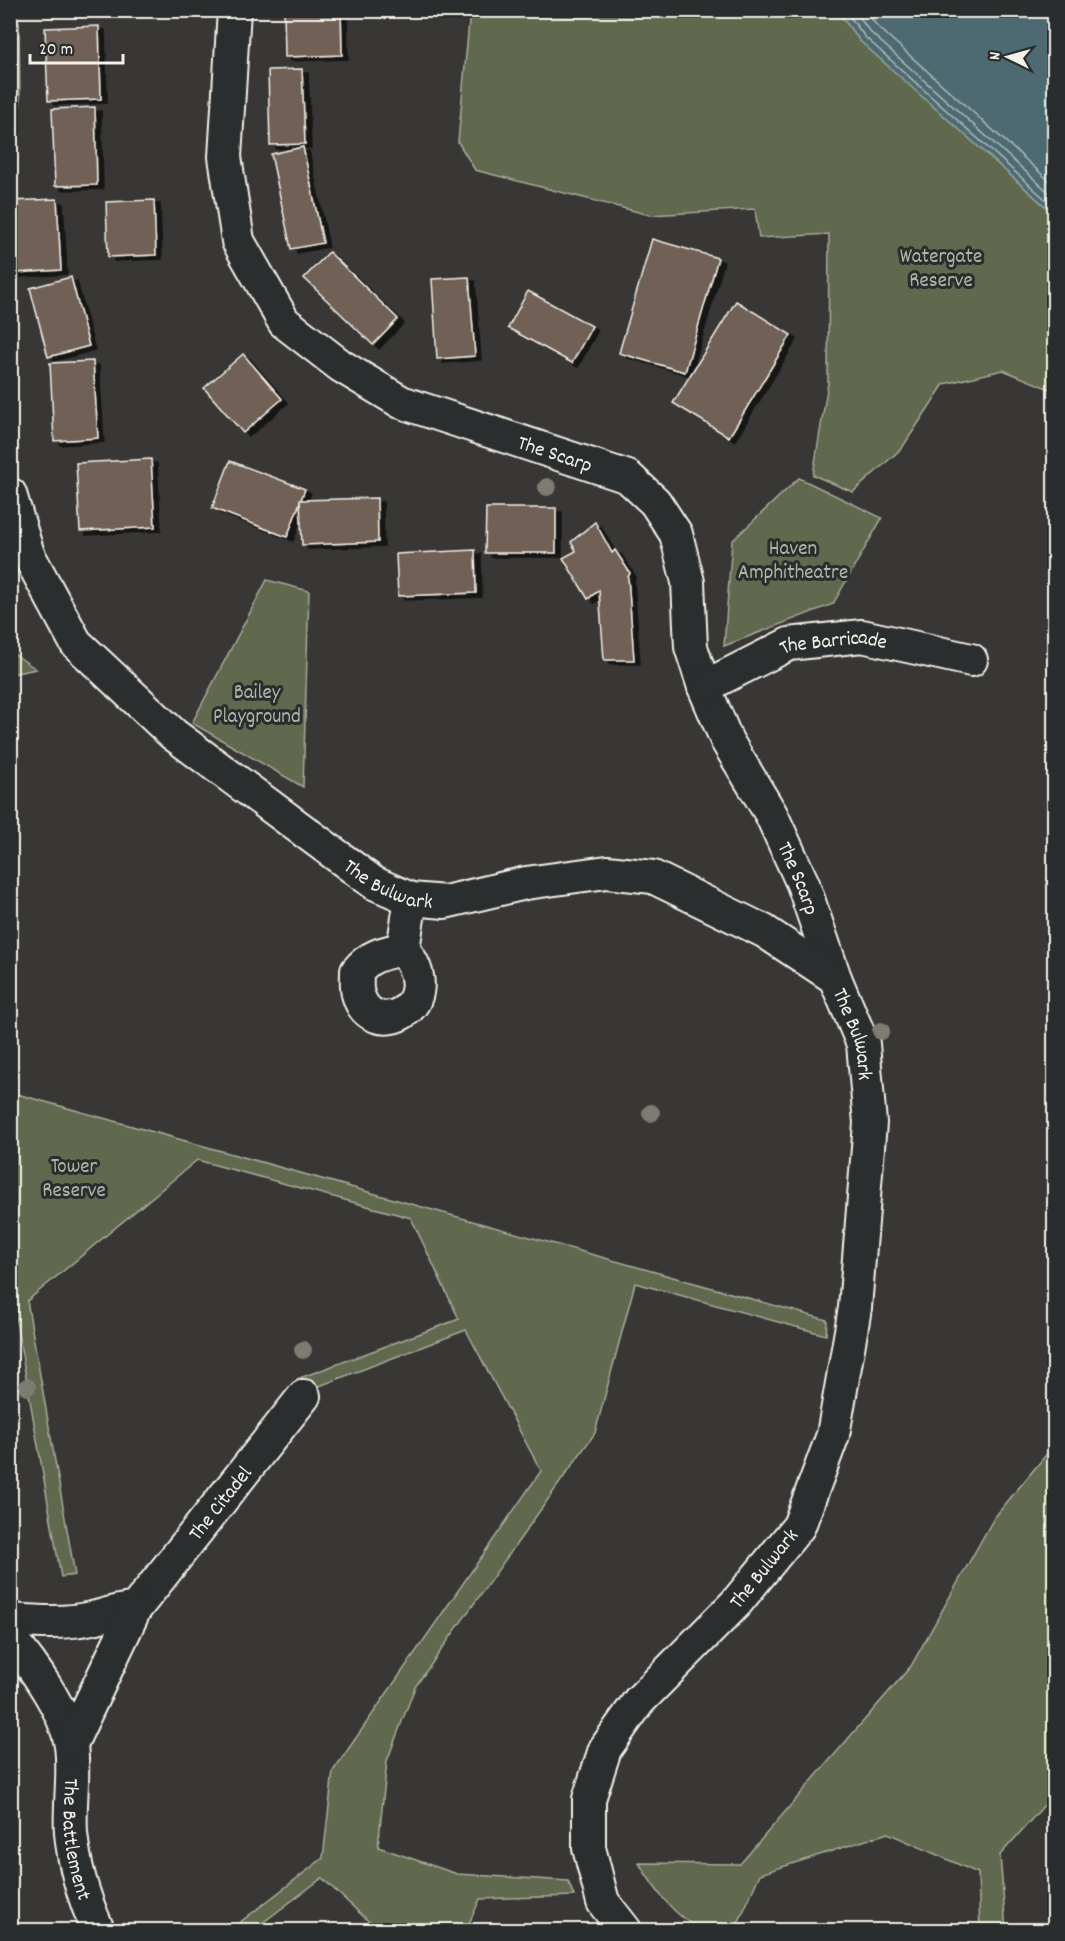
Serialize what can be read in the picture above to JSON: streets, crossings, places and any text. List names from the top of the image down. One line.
{"streets":{"street":["The Scarp","The Barricade","The Bulwark","The Citadel","The Battlement"]},"crossings":[["The Scarp","The Barricade"],["The Scarp","The Bulwark"],["The Citadel","The Battlement"]],"parks":["Watergate Reserve","Haven Amphitheatre","Bailey Playground","Tower Reserve"],"scale_bar":"20 m","north":"left"}
